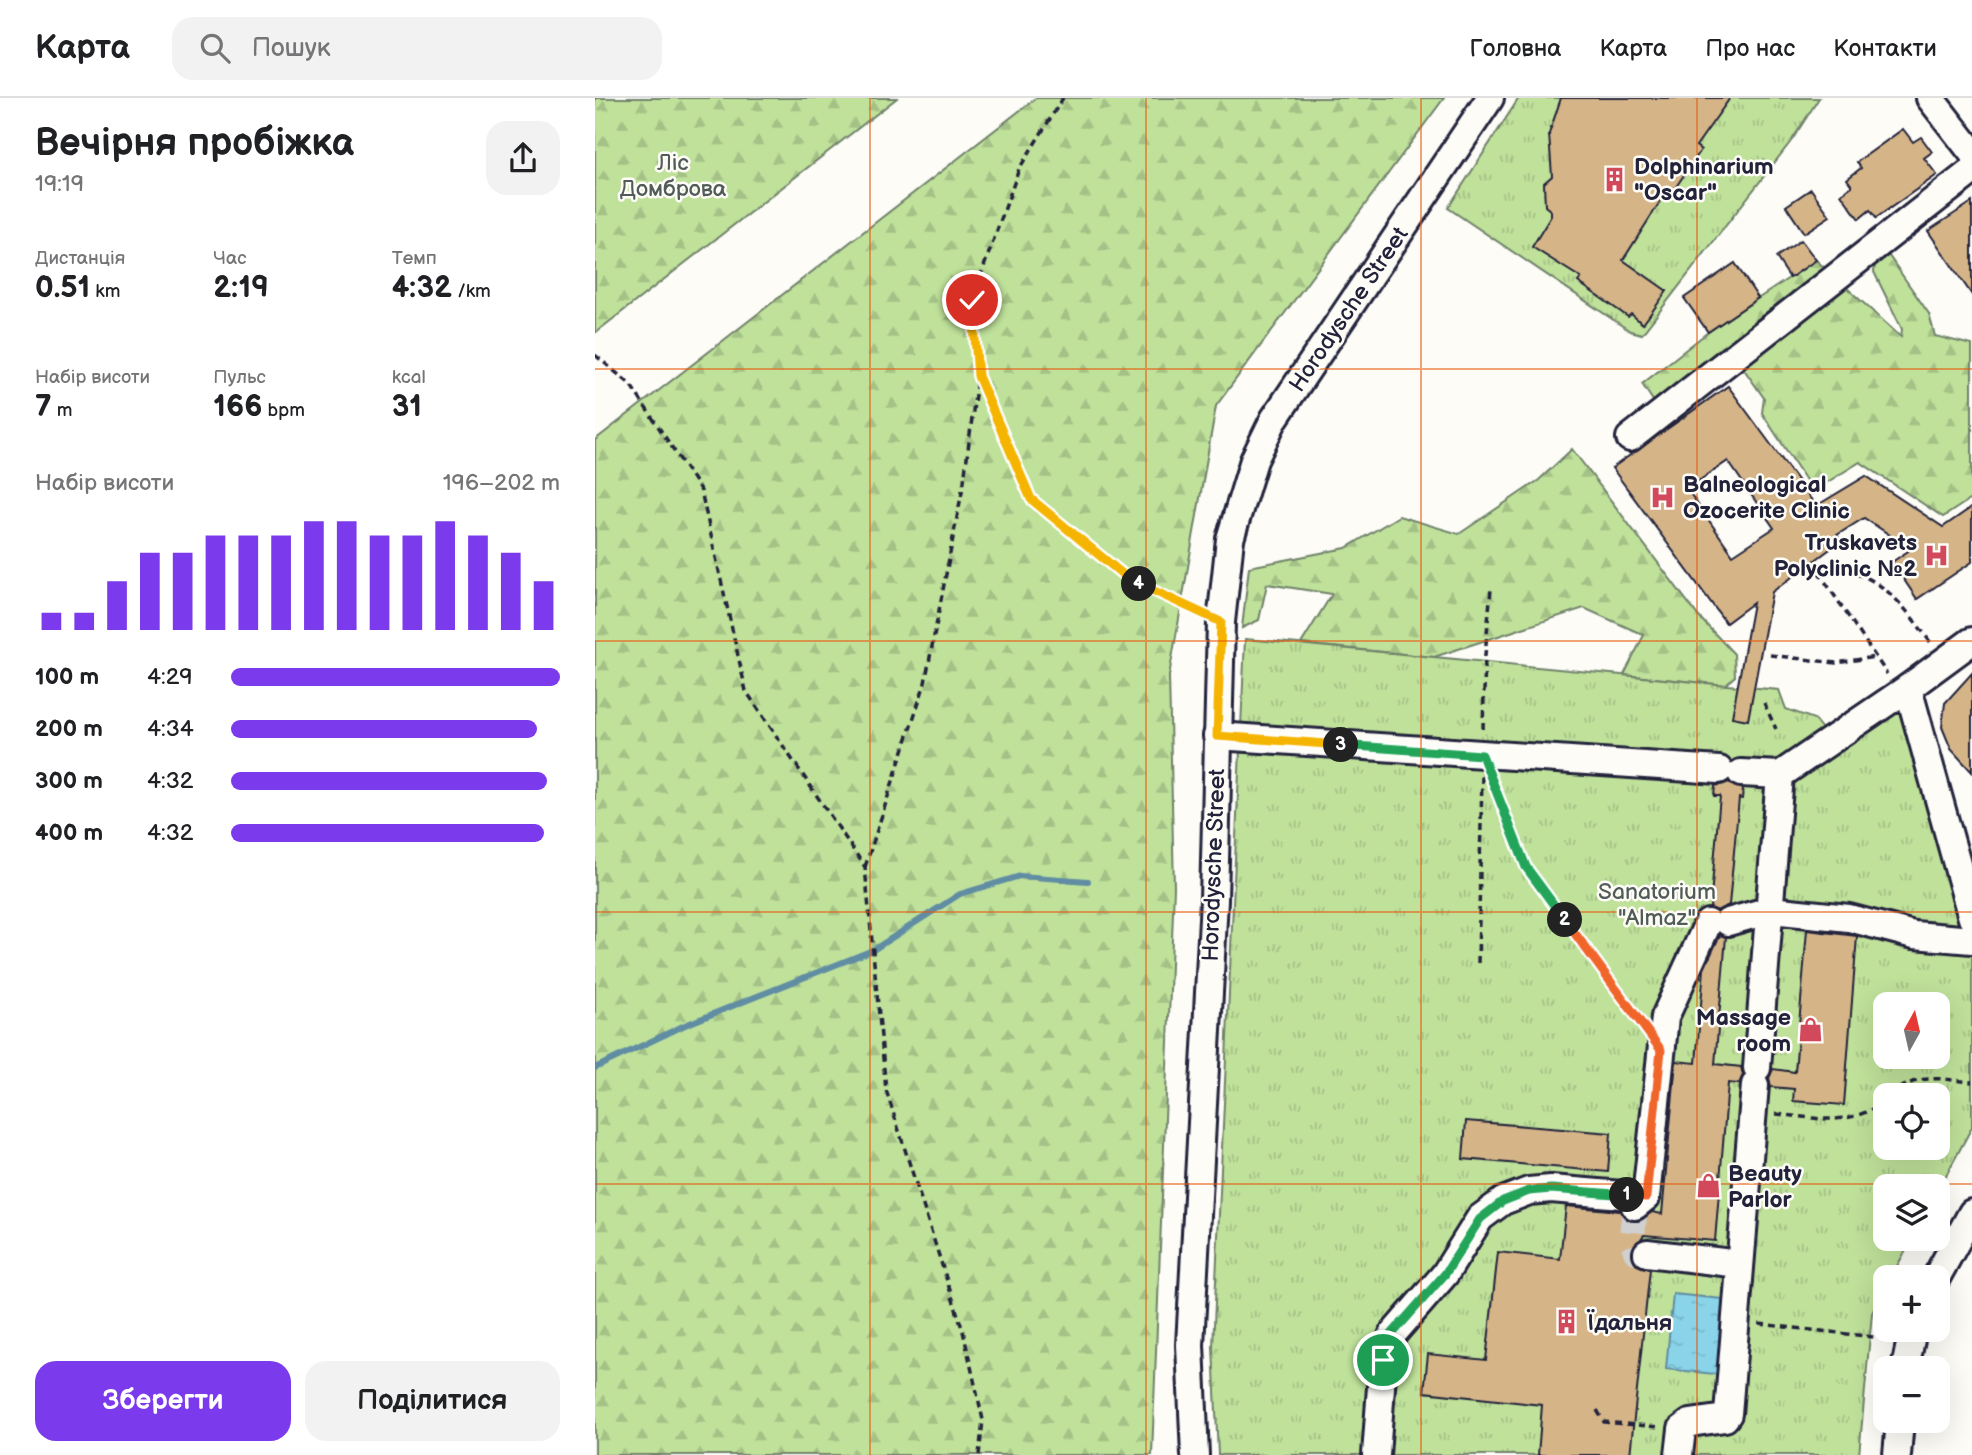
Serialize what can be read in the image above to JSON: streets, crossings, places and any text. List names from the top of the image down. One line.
{"streets":{"street":["Horodysche Street"]},"parks":["Ліс Домброва","Sanatorium \"Almaz\""],"places":{"building":["Dolphinarium \"Oscar\"","Їдальня"],"hospital":["Balneological Ozocerite Clinic","Truskavets Polyclinic №2"],"shop":["Massage room","Beauty Parlor"]},"north":"top","page":{"header":"Карта","search":"Пошук","nav":["Головна","Карта","Про нас","Контакти"],"heading":["Вечірня пробіжка","19:19"],"stats":[["Дистанція","0.51 km"],["Час","2:19"],["Темп","4:32 /km"],["Набір висоти","7 m"],["Пульс","166 bpm"],["kcal","31"]],"chart":["Набір висоти","196–202 m"],"pins":["4","3","2","1"],"list":[{"name":"100 m","note":"4:29"},{"name":"200 m","note":"4:34"},{"name":"300 m","note":"4:32"},{"name":"400 m","note":"4:32"}],"map_buttons":["+","−"],"buttons":["Зберегти","Поділитися"]}}
